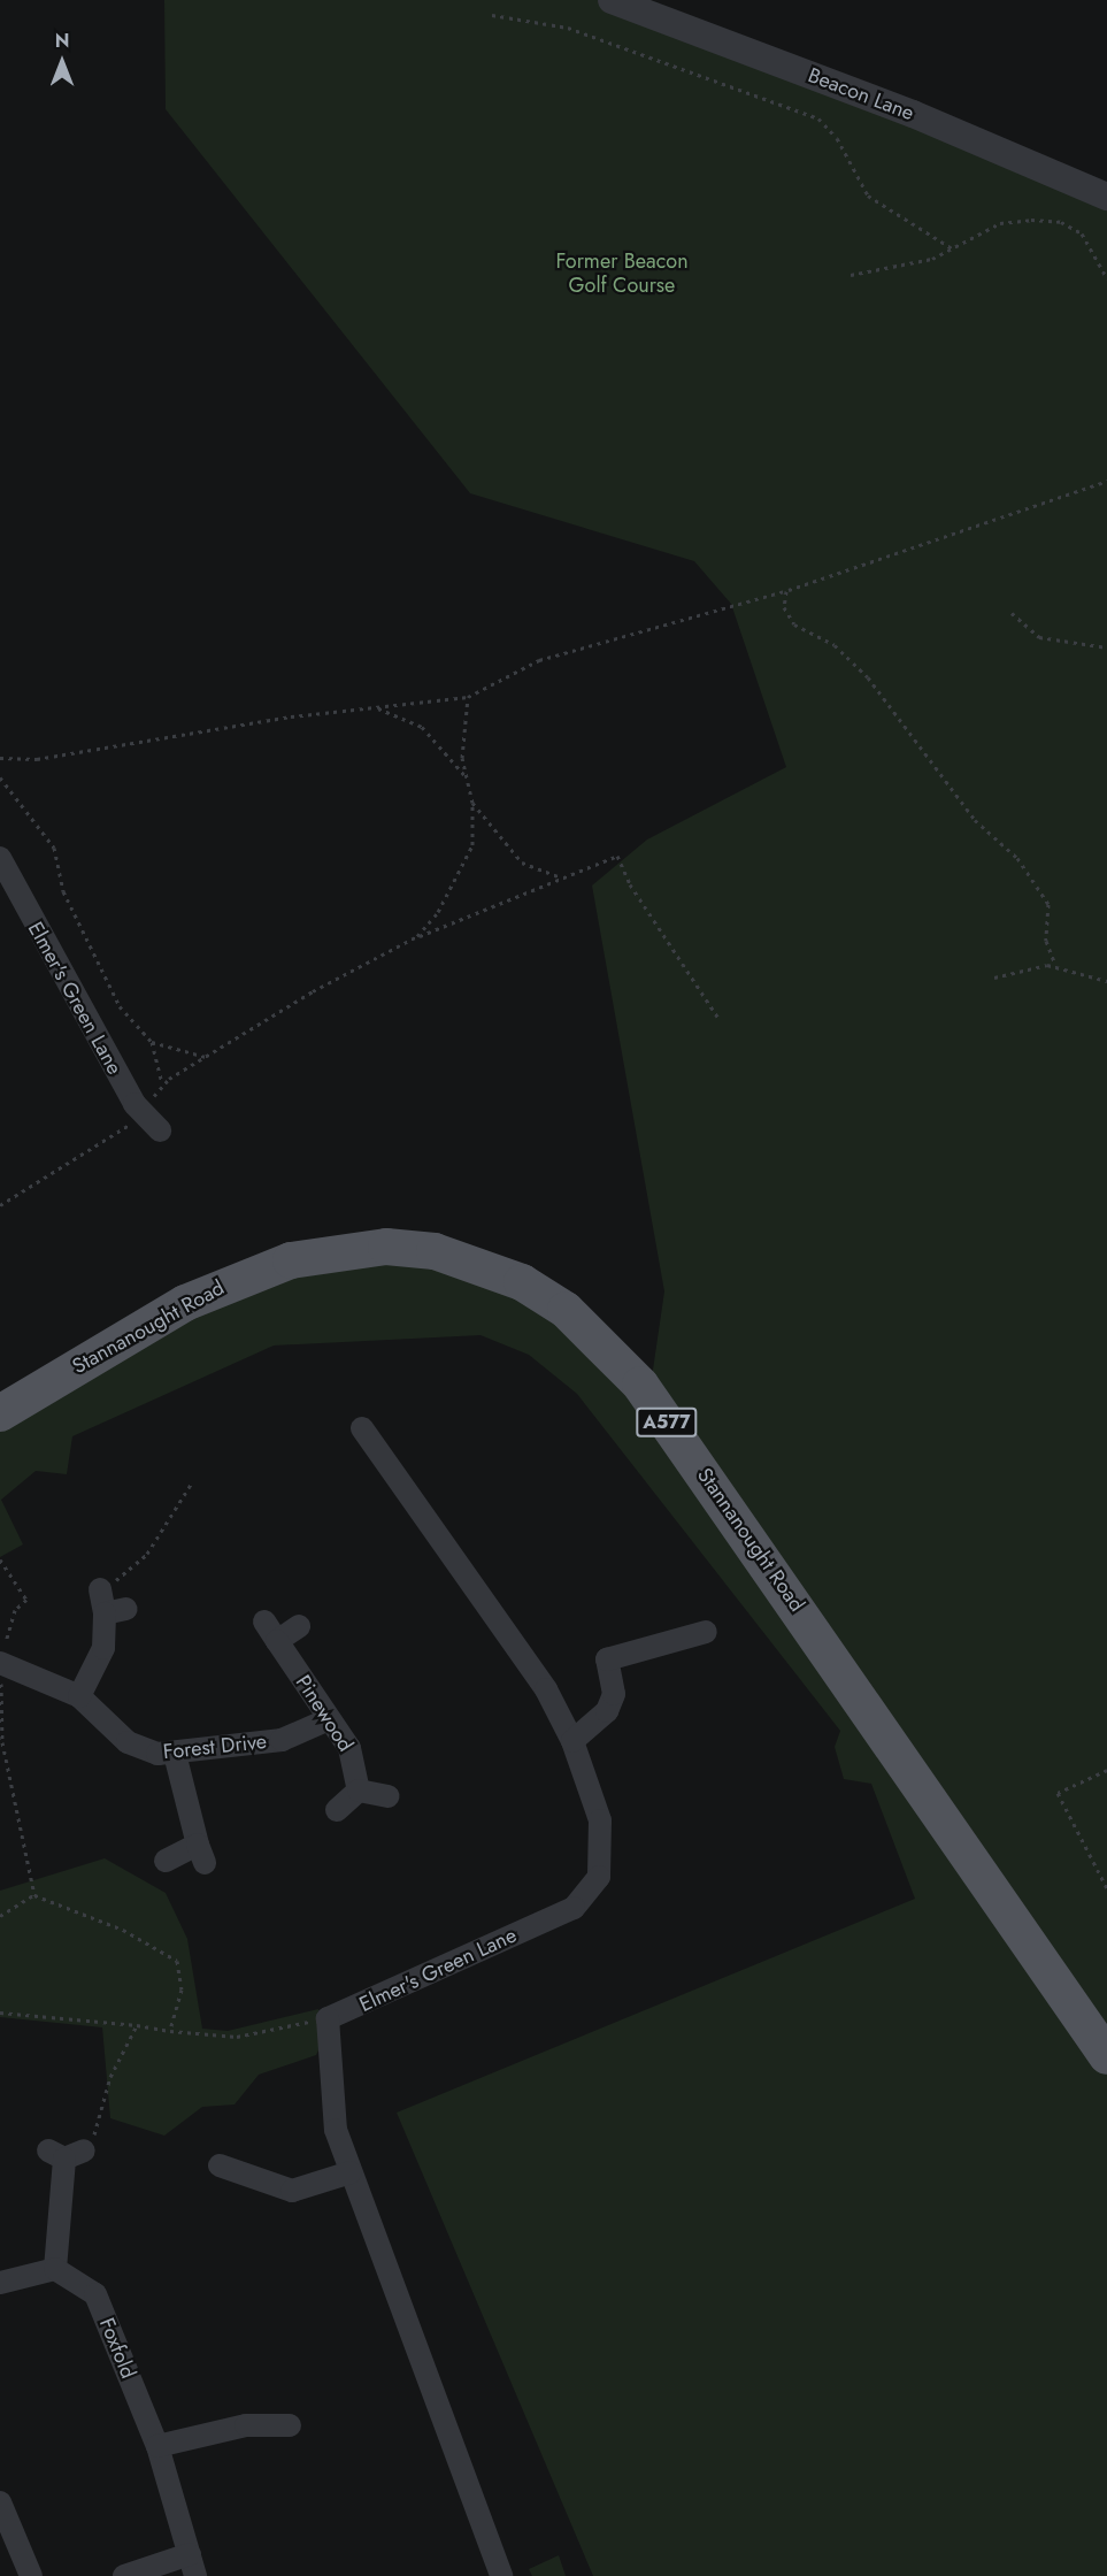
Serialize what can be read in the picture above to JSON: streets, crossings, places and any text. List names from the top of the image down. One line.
{"streets":{"main road":["Stannanought Road","A577"],"street":["Beacon Lane","Elmer's Green Lane","Pinewood","Forest Drive","Foxfold"]},"crossings":[["Pinewood","Forest Drive"]],"parks":["Former Beacon Golf Course"],"north":"top"}
